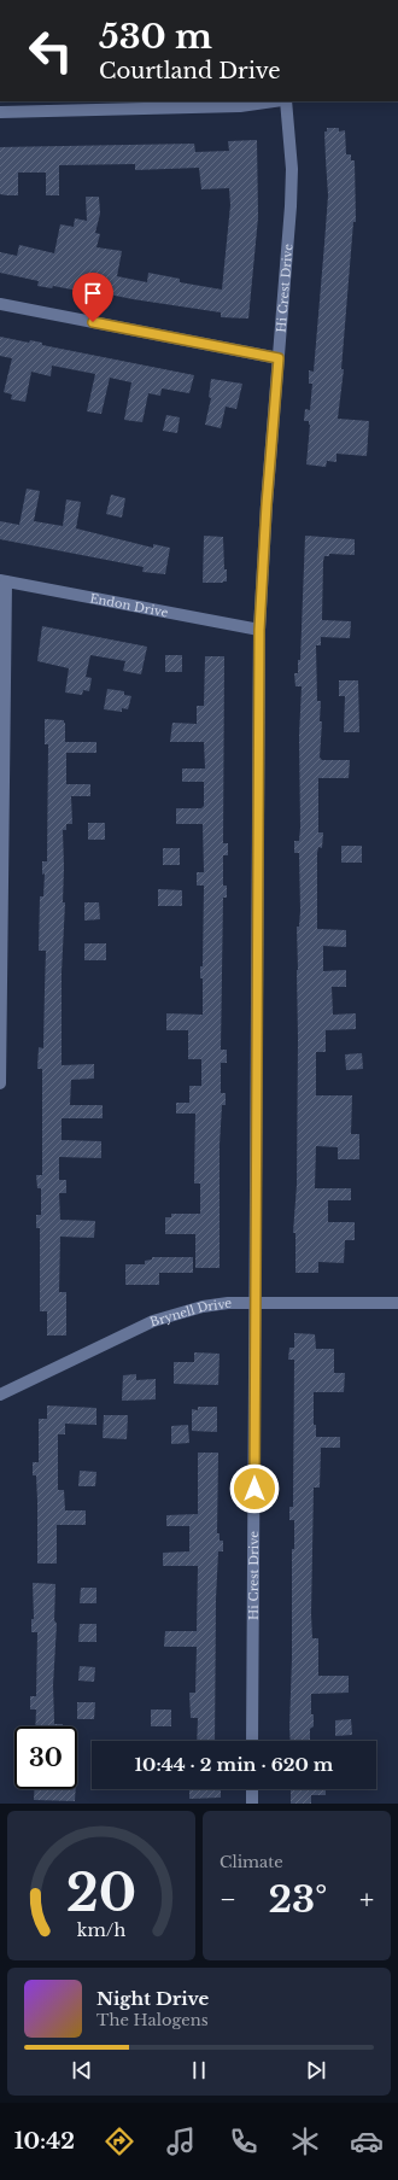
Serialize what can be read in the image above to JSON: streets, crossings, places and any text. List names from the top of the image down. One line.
{"streets":{"street":["Hi Crest Drive","Endon Drive","Brynell Drive"]},"crossings":[["Hi Crest Drive","Endon Drive"],["Hi Crest Drive","Brynell Drive"]],"page":{"turn":["530 m","Courtland Drive"],"limit":"30","trip":"10:44 · 2 min · 620 m","tile":"Climate","heat":["−","23°","+"],"song":["Night Drive","The Halogens"],"tabs":"10:42","gauge":["20","km/h"]}}
